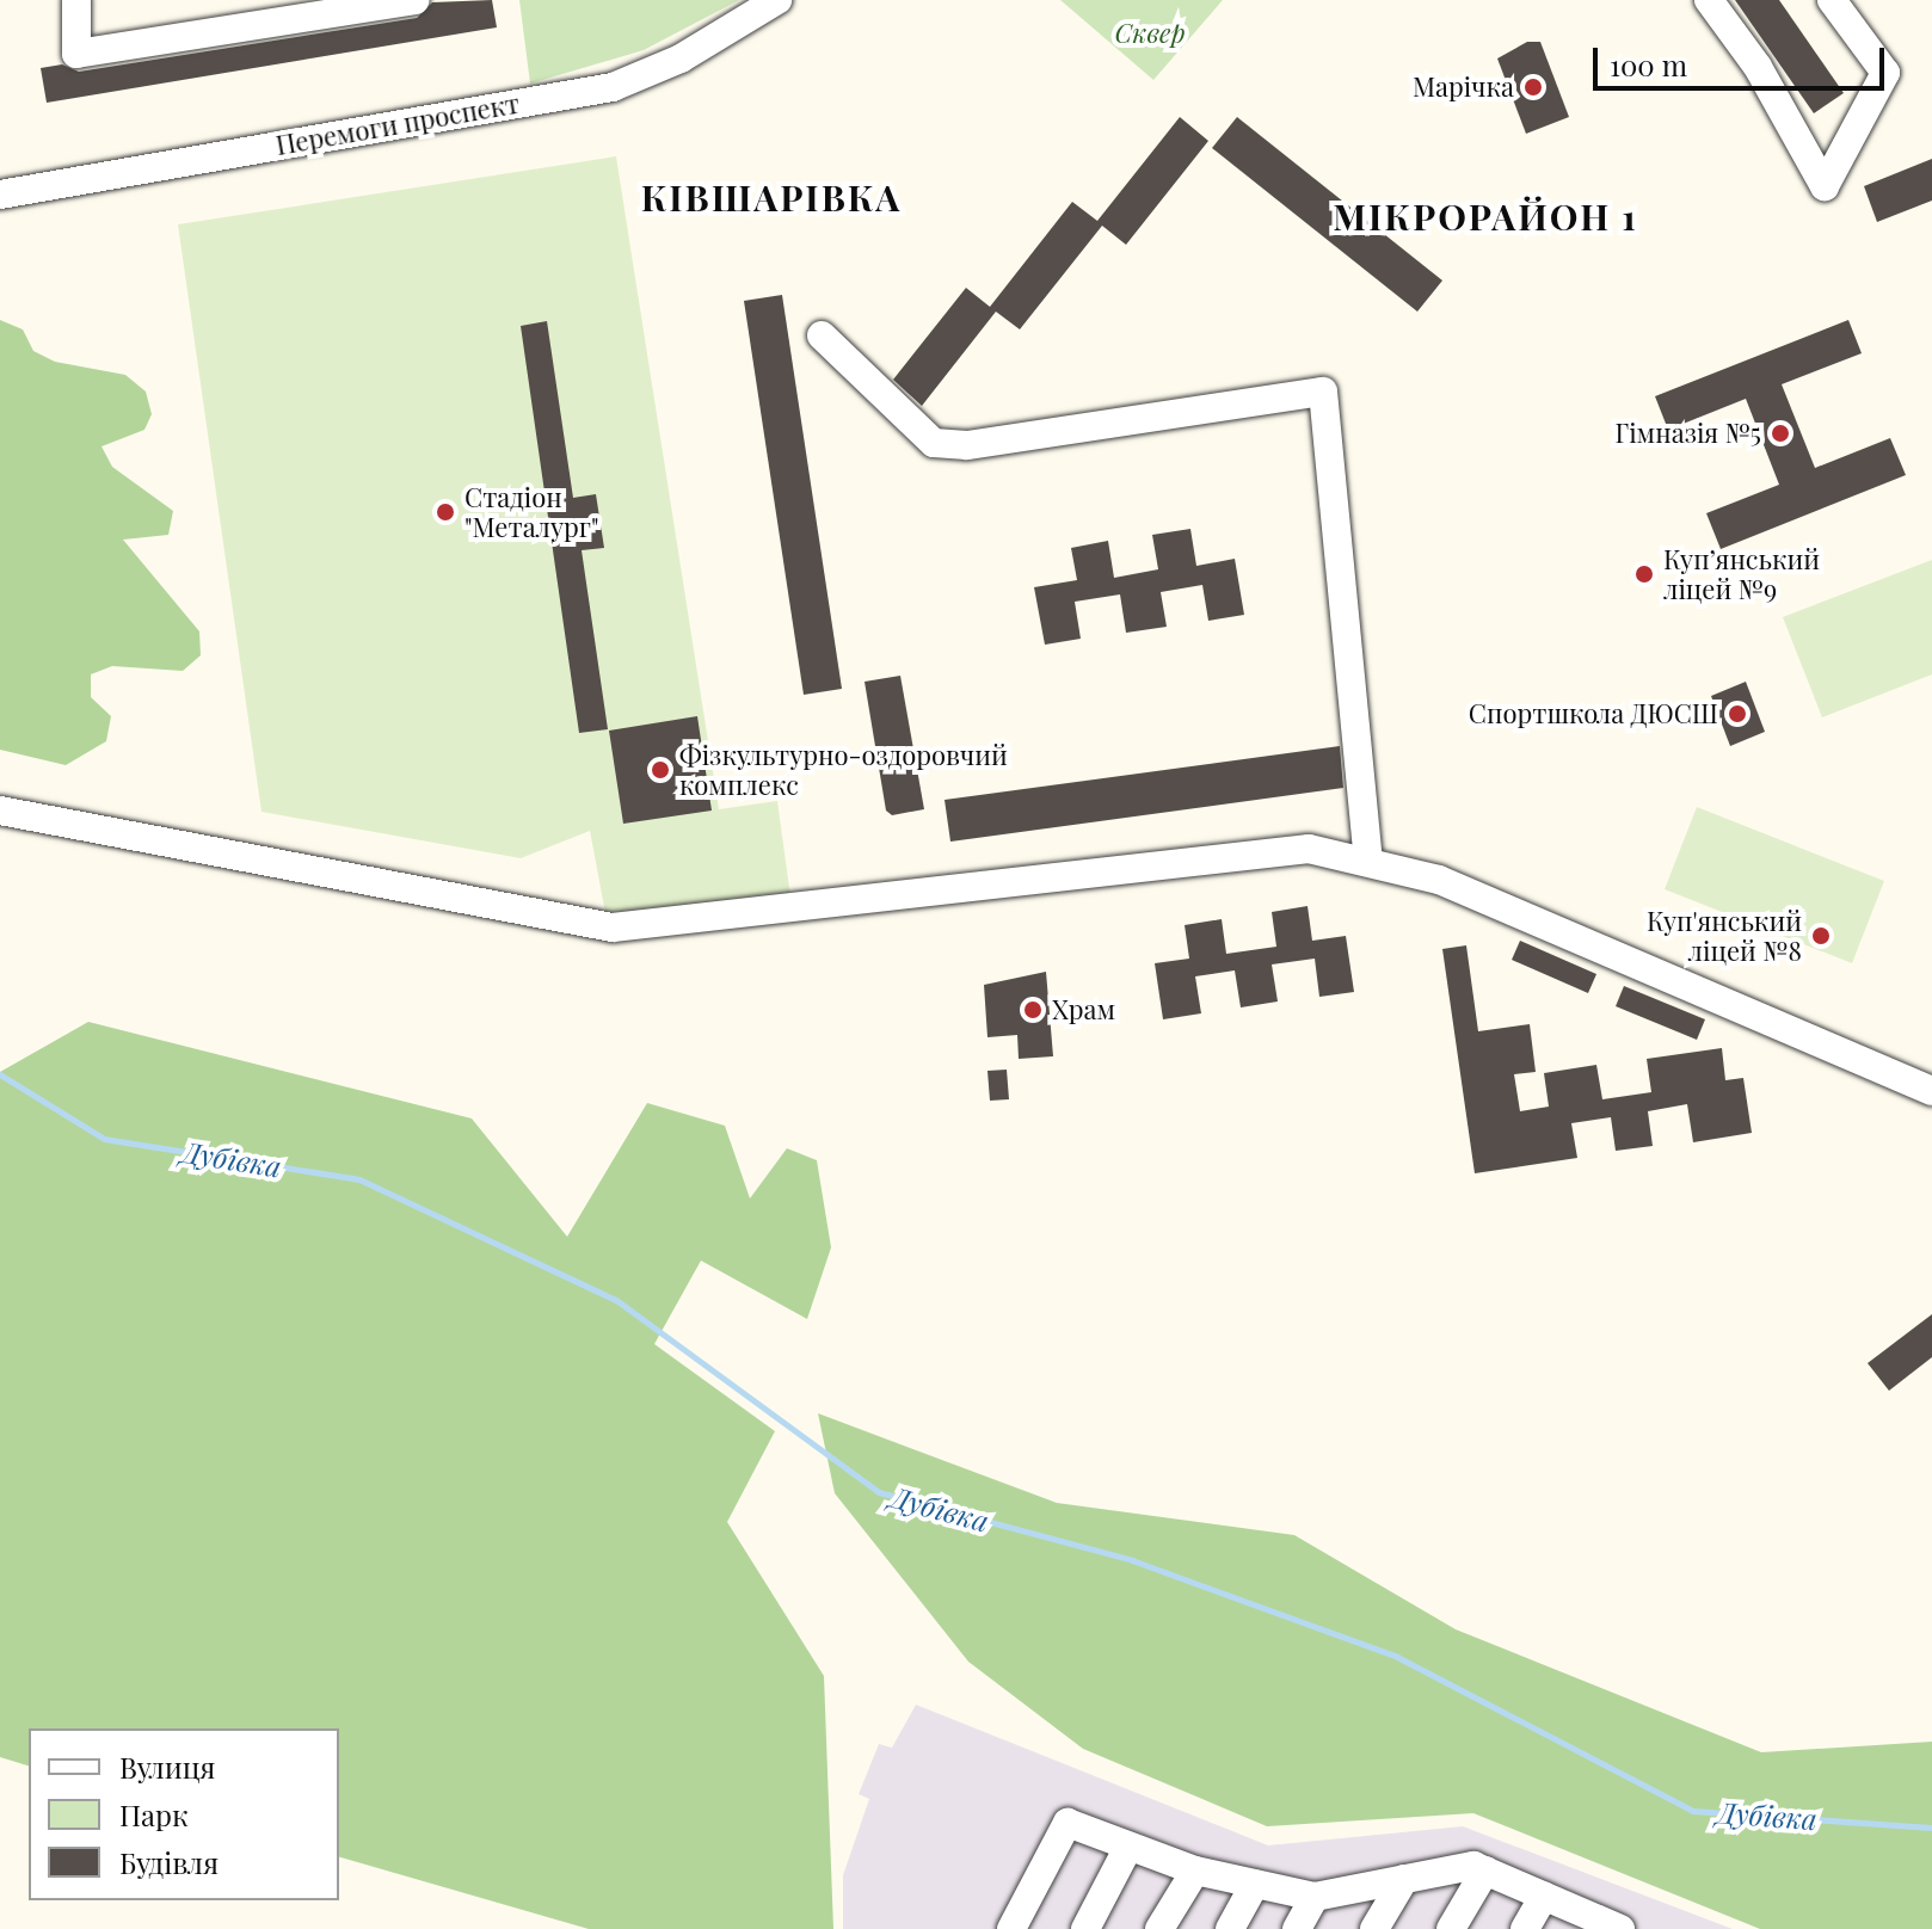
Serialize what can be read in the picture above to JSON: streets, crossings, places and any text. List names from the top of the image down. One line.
{"streets":{"street":["Перемоги проспект"]},"districts":["КІВШАРІВКА","МІКРОРАЙОН 1"],"water":["Дубівка"],"parks":["Сквер"],"places":["Марічка","Гімназія №5","Стадіон \"Металург\"","Куп’янський ліцей №9","Спортшкола ДЮСШ","Фізкультурно-оздоровчий комплекс","Куп'янський ліцей №8","Храм"],"legend":["Вулиця","Парк","Будівля"],"scale_bar":"100 m"}
